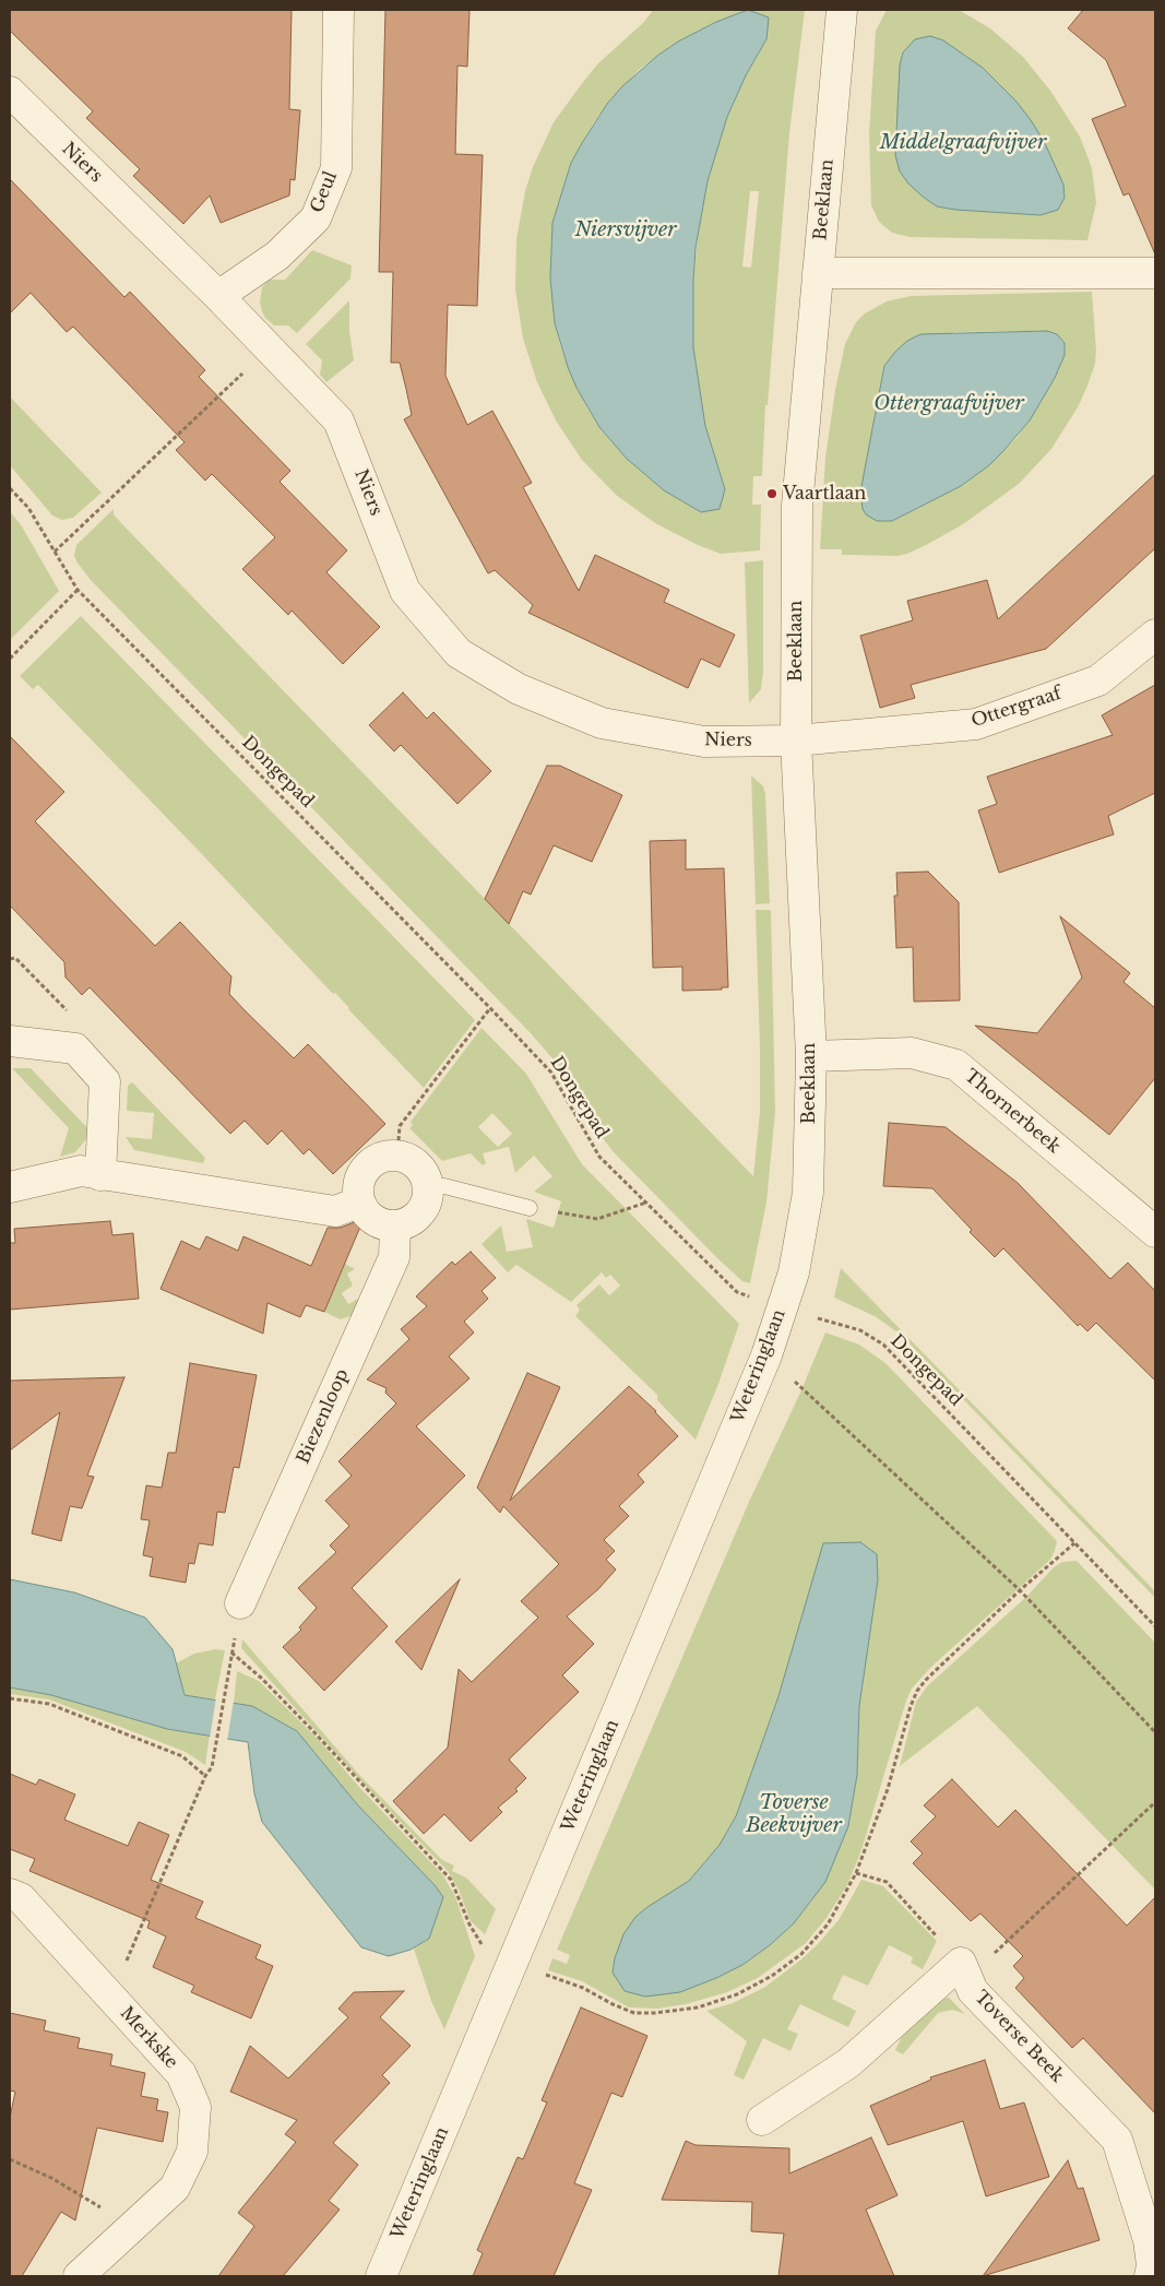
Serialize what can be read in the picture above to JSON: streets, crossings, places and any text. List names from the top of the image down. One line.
{"streets":{"street":["Niers","Geul","Beeklaan","Ottergraaf","Thornerbeek","Weteringlaan","Biezenloop","Toverse Beek","Merkske"],"path":["Dongepad"]},"crossings":[["Niers","Geul"],["Niers","Beeklaan"],["Niers","Ottergraaf"],["Beeklaan","Ottergraaf"],["Beeklaan","Thornerbeek"],["Beeklaan","Weteringlaan"],["Dongepad","Weteringlaan"]],"water":["Middelgraafvijver","Niersvijver","Ottergraafvijver","Toverse Beekvijver"],"places":["Vaartlaan"]}
